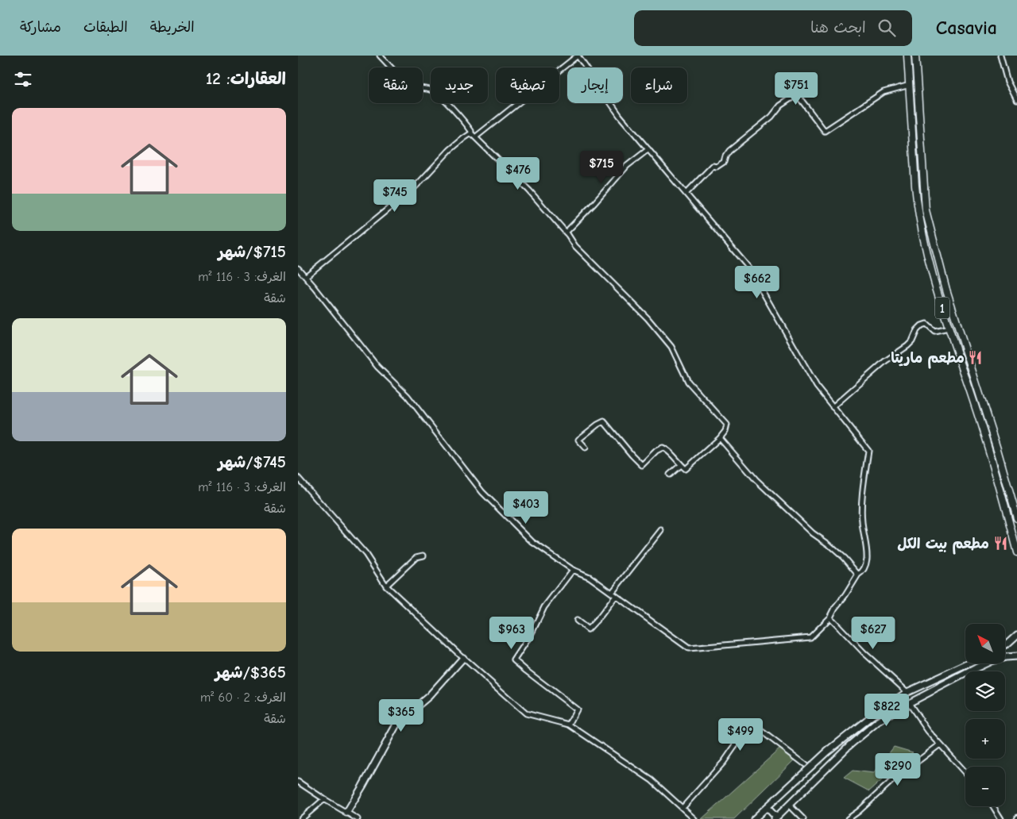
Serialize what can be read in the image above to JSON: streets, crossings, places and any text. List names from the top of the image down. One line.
{"streets":{"main road":["1"]},"places":{"restaurant":["مطعم ماريتا","مطعم بيت الكل"]},"north":"top left","page":{"header":"Casavia","search":"ابحث هنا","nav":["الخريطة","الطبقات","مشاركة"],"heading":"العقارات: 12","chip":["شراء","إيجار","تصفية","جديد","شقة"],"price":["$751","$715","$476","$745","$662","$403","$963","$627","$822","$365","$499","$290"],"list":[{"name":"$715/شهر","note":"الغرف: 3 · 116 m² · شقة"},{"name":"$745/شهر","note":"الغرف: 3 · 116 m² · شقة"},{"name":"$365/شهر","note":"الغرف: 2 · 60 m² · شقة"}],"map_buttons":["+","−"]}}
